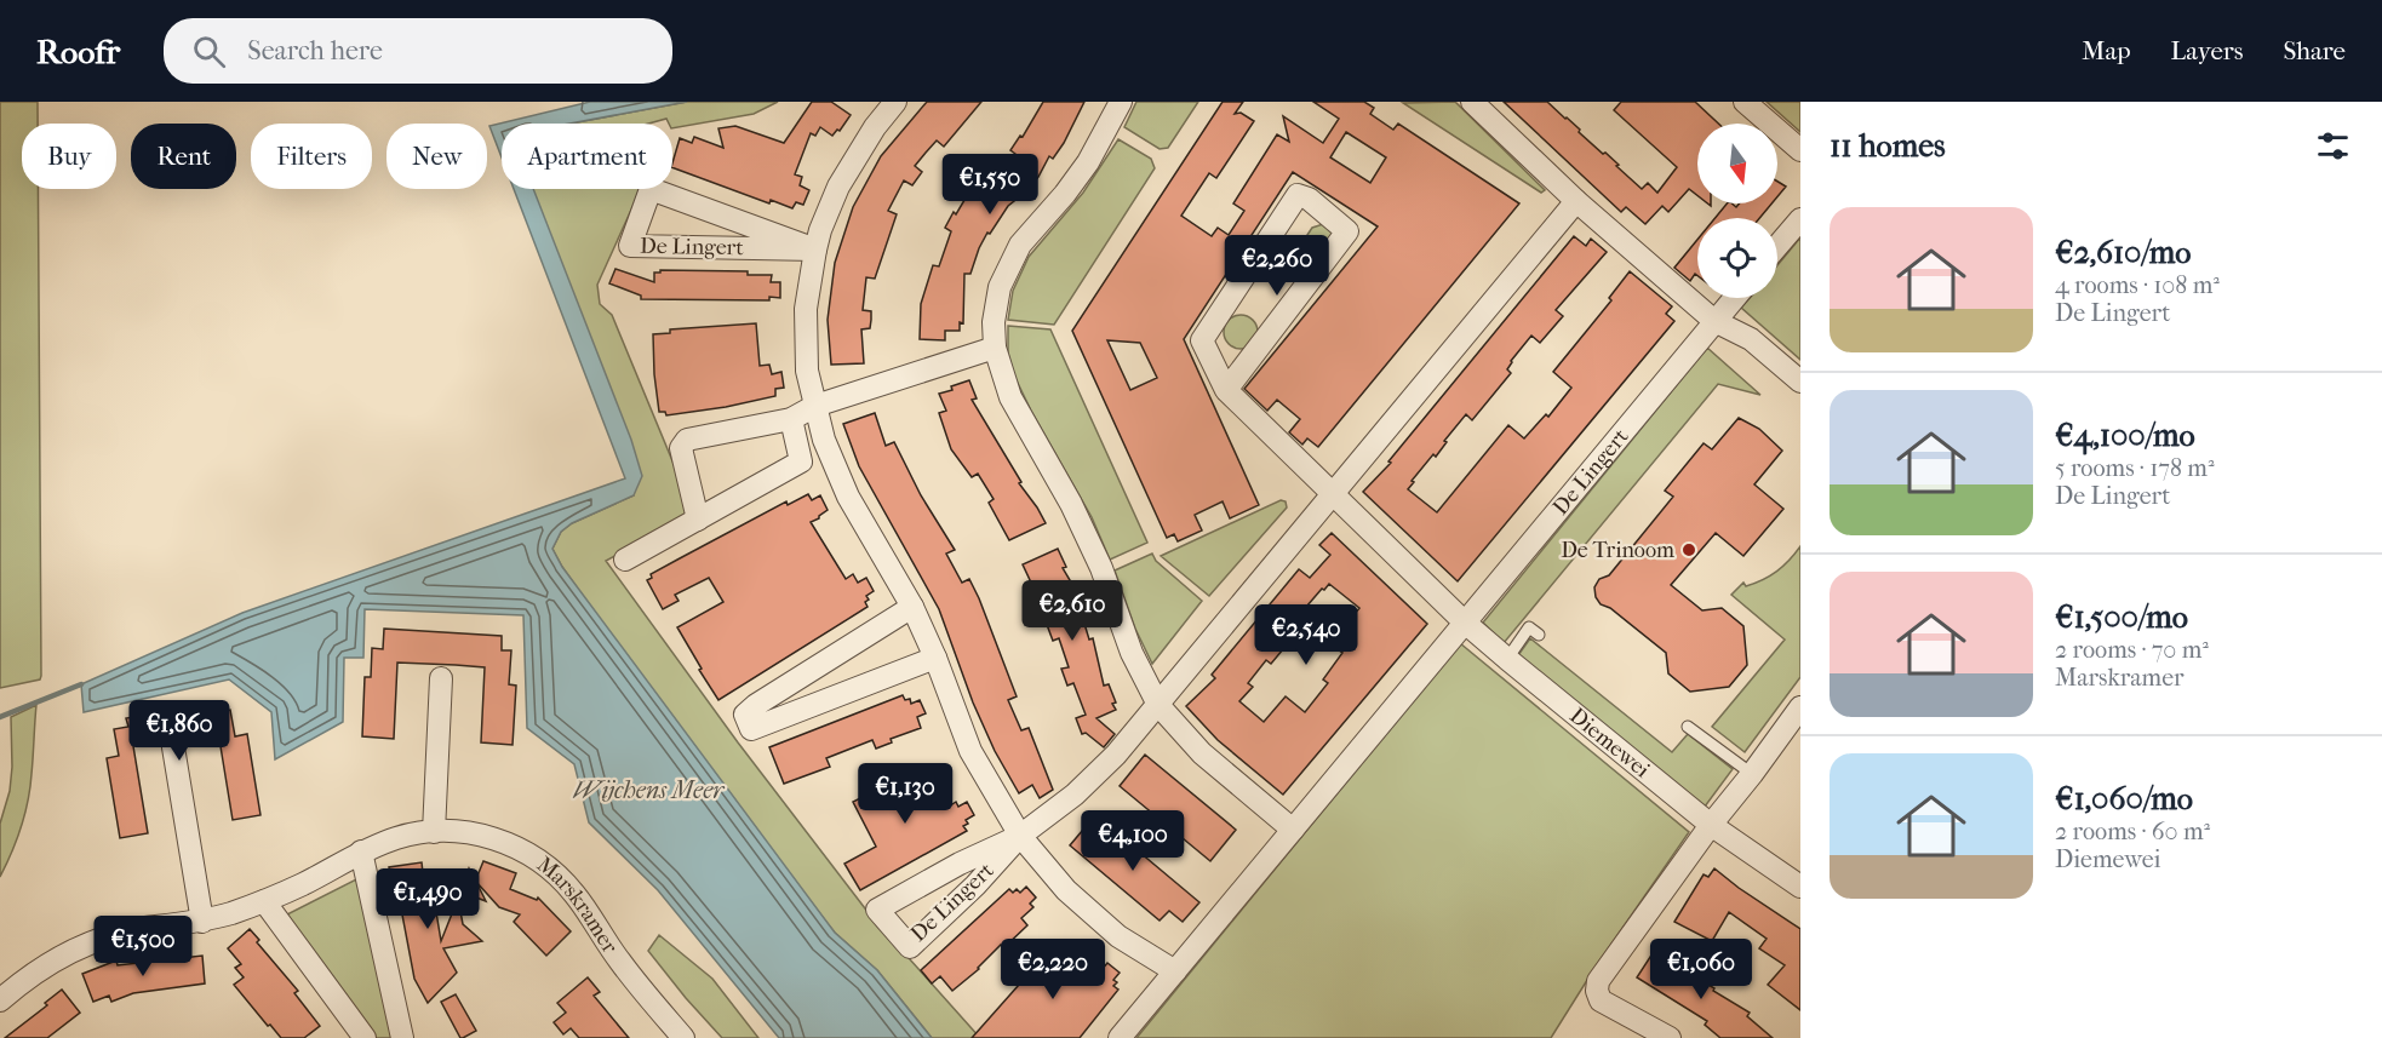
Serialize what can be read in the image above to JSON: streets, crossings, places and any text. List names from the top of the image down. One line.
{"streets":{"street":["De Lingert","Diemewei","Marskramer"]},"crossings":[["De Lingert","Diemewei"]],"water":["Wijchens Meer"],"places":["De Trinoom"],"north":"bottom","page":{"header":"Roofr","search":"Search here","nav":["Map","Layers","Share"],"heading":"11 homes","chip":["Buy","Rent","Filters","New","Apartment"],"price":["€1,550","€2,260","€2,610","€2,540","€1,860","€1,130","€4,100","€1,490","€1,500","€2,220","€1,060"],"list":[{"name":"€2,610/mo","note":"4 rooms · 108 m² · De Lingert"},{"name":"€4,100/mo","note":"5 rooms · 178 m² · De Lingert"},{"name":"€1,500/mo","note":"2 rooms · 70 m² · Marskramer"},{"name":"€1,060/mo","note":"2 rooms · 60 m² · Diemewei"}]}}
